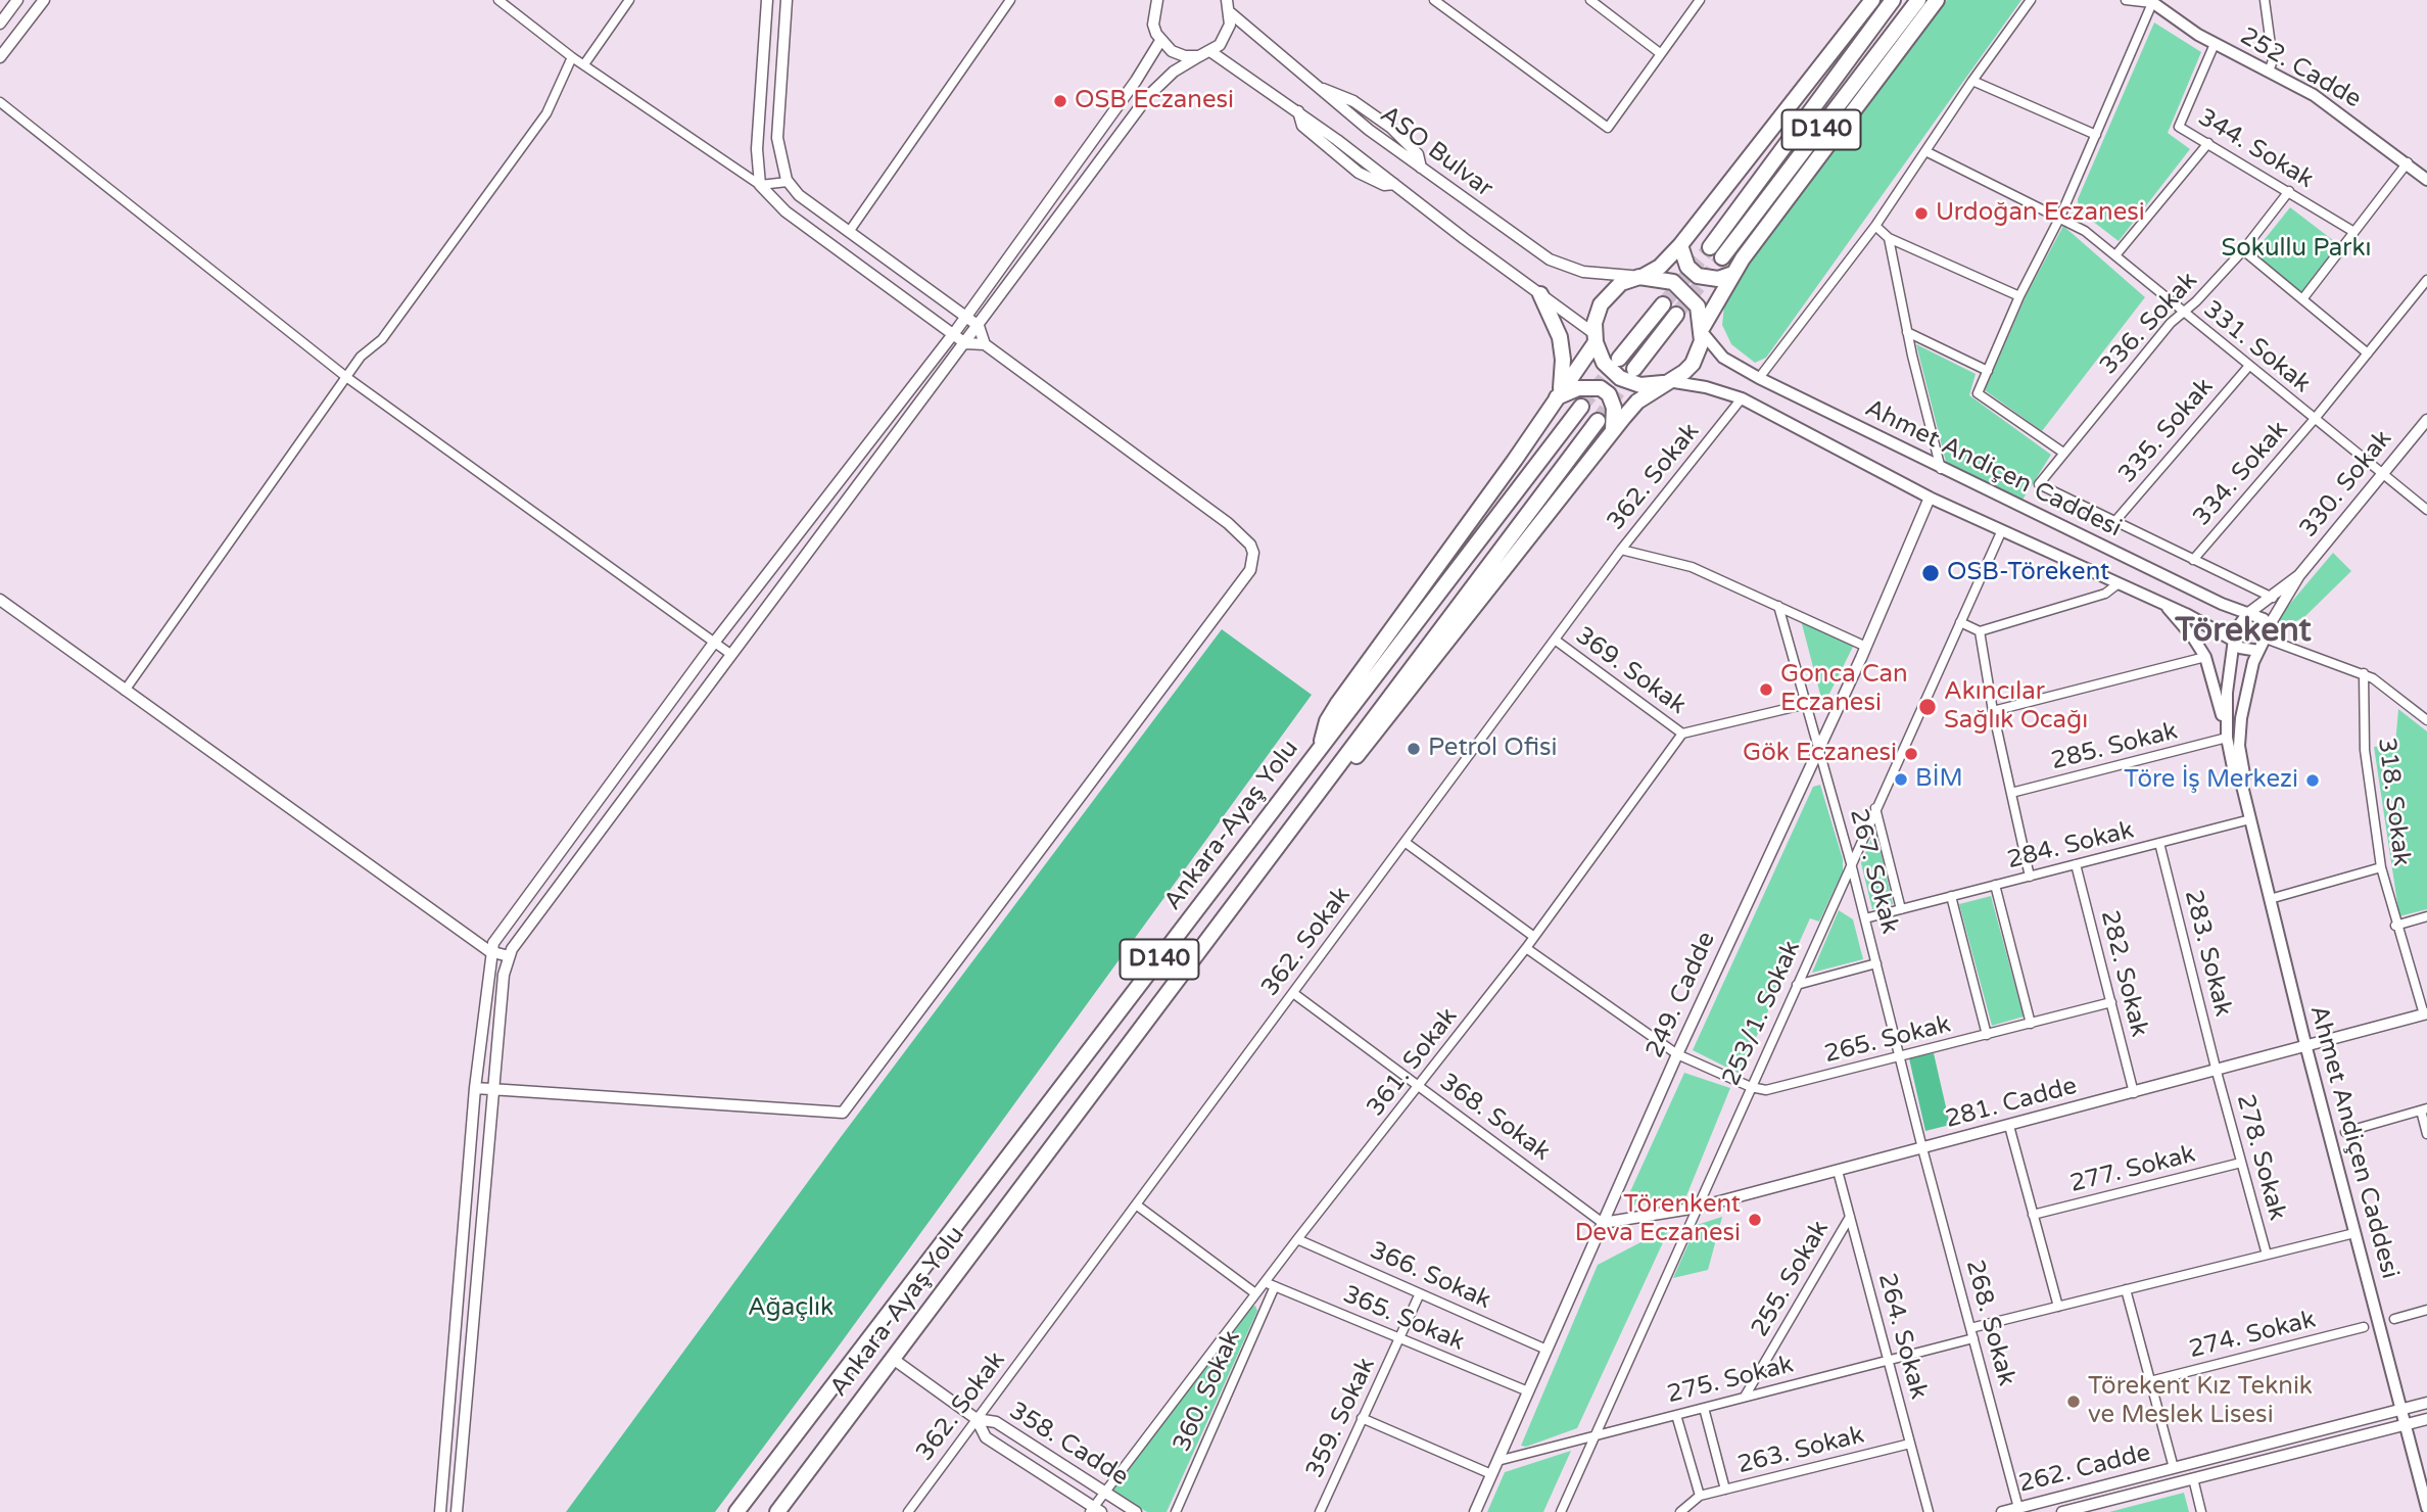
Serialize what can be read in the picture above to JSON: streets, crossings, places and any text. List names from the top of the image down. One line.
{"streets":{"highway":["D140","Ankara-Ayaş Yolu"],"main road":["252. Cadde","Ahmet Andiçen Caddesi"],"street":["344. Sokak","ASO Bulvar","336. Sokak","331. Sokak","335. Sokak","334. Sokak","362. Sokak","330. Sokak","369. Sokak","285. Sokak","318. Sokak","284. Sokak","267. Sokak","283. Sokak","282. Sokak","249. Cadde","253/1. Sokak","265. Sokak","361. Sokak","281. Cadde","368. Sokak","278. Sokak","277. Sokak","366. Sokak","255. Sokak","365. Sokak","268. Sokak","274. Sokak","264. Sokak","275. Sokak","360. Sokak","359. Sokak","358. Cadde","263. Sokak","262. Cadde"]},"crossings":[["252. Cadde","344. Sokak"],["344. Sokak","336. Sokak"],["ASO Bulvar","Ahmet Andiçen Caddesi"],["336. Sokak","331. Sokak"],["336. Sokak","335. Sokak"],["331. Sokak","335. Sokak"],["331. Sokak","334. Sokak"],["331. Sokak","330. Sokak"],["Ahmet Andiçen Caddesi","362. Sokak"],["Ahmet Andiçen Caddesi","330. Sokak"],["Ahmet Andiçen Caddesi","285. Sokak"],["Ahmet Andiçen Caddesi","284. Sokak"],["Ahmet Andiçen Caddesi","249. Cadde"],["Ahmet Andiçen Caddesi","253/1. Sokak"],["Ahmet Andiçen Caddesi","281. Cadde"],["Ahmet Andiçen Caddesi","262. Cadde"],["362. Sokak","369. Sokak"],["362. Sokak","368. Sokak"],["362. Sokak","358. Cadde"],["369. Sokak","361. Sokak"],["318. Sokak","281. Cadde"],["Ankara-Ayaş Yolu","358. Cadde"],["284. Sokak","267. Sokak"],["284. Sokak","283. Sokak"],["284. Sokak","282. Sokak"],["267. Sokak","249. Cadde"],["267. Sokak","253/1. Sokak"],["267. Sokak","265. Sokak"],["267. Sokak","281. Cadde"],["267. Sokak","268. Sokak"],["283. Sokak","281. Cadde"],["283. Sokak","278. Sokak"],["282. Sokak","265. Sokak"],["282. Sokak","281. Cadde"],["249. Cadde","265. Sokak"],["249. Cadde","281. Cadde"],["249. Cadde","368. Sokak"],["249. Cadde","366. Sokak"],["249. Cadde","365. Sokak"],["249. Cadde","275. Sokak"],["253/1. Sokak","265. Sokak"],["253/1. Sokak","281. Cadde"],["253/1. Sokak","275. Sokak"],["265. Sokak","361. Sokak"],["361. Sokak","368. Sokak"],["361. Sokak","366. Sokak"],["361. Sokak","365. Sokak"],["361. Sokak","358. Cadde"],["281. Cadde","368. Sokak"],["281. Cadde","278. Sokak"],["281. Cadde","268. Sokak"],["281. Cadde","264. Sokak"],["278. Sokak","277. Sokak"],["366. Sokak","359. Sokak"],["255. Sokak","264. Sokak"],["255. Sokak","275. Sokak"],["365. Sokak","360. Sokak"],["365. Sokak","359. Sokak"],["268. Sokak","275. Sokak"],["268. Sokak","262. Cadde"],["264. Sokak","275. Sokak"],["264. Sokak","263. Sokak"]],"districts":["Törekent"],"parks":["Sokullu Parkı","Ağaçlık"],"places":["OSB Eczanesi","Urdoğan Eczanesi","OSB-Törekent","Gonca Can Eczanesi","Akıncılar Sağlık Ocağı","Petrol Ofisi","Gök Eczanesi","BİM","Töre İş Merkezi","Törenkent Deva Eczanesi","Törekent Kız Teknik ve Meslek Lisesi"]}
